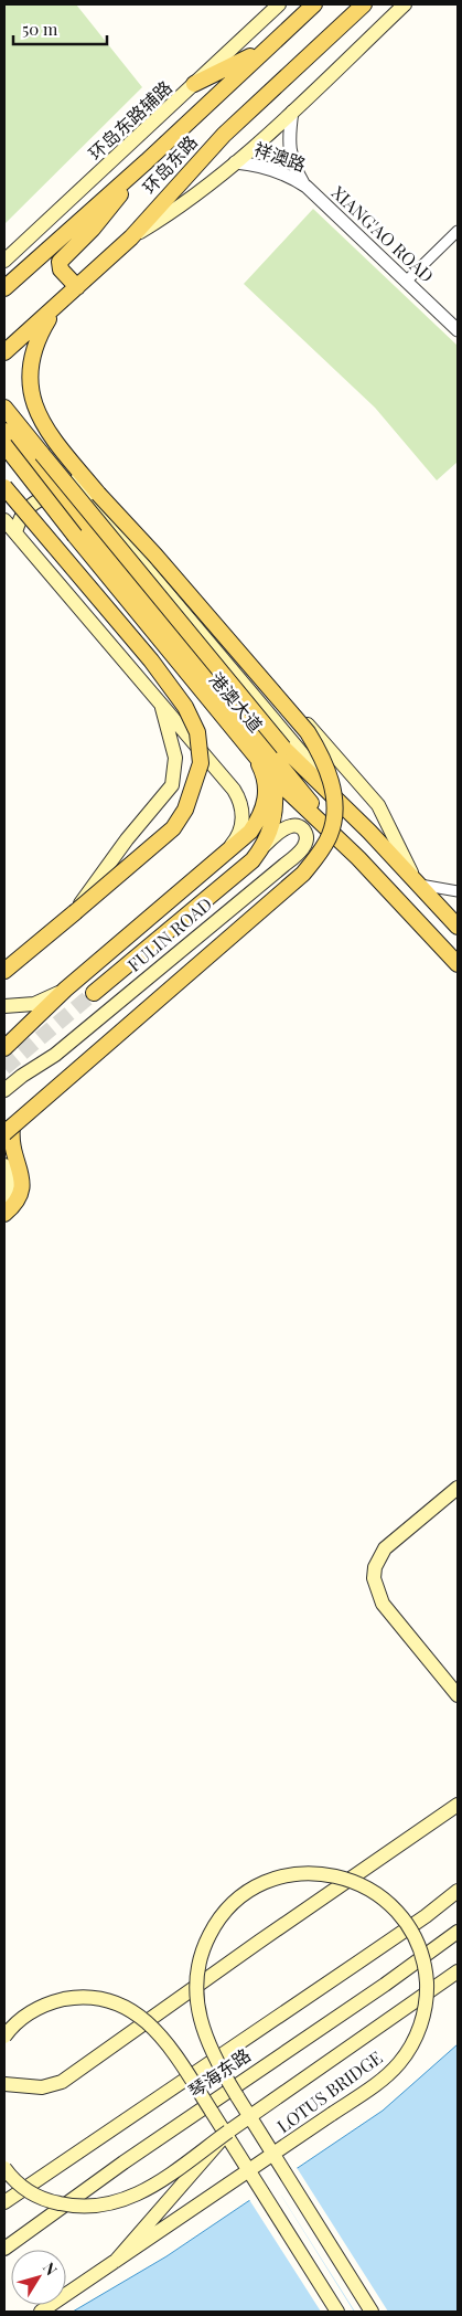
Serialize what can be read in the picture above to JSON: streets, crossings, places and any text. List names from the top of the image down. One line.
{"streets":{"main road":["环岛东路辅路","环岛东路","港澳大道","FULIN ROAD","琴海东路","LOTUS BRIDGE"],"street":["祥澳路","XIANG'AO ROAD"]},"crossings":[["祥澳路","XIANG'AO ROAD"],["港澳大道","FULIN ROAD"]],"scale_bar":"50 m","north":"top right"}
